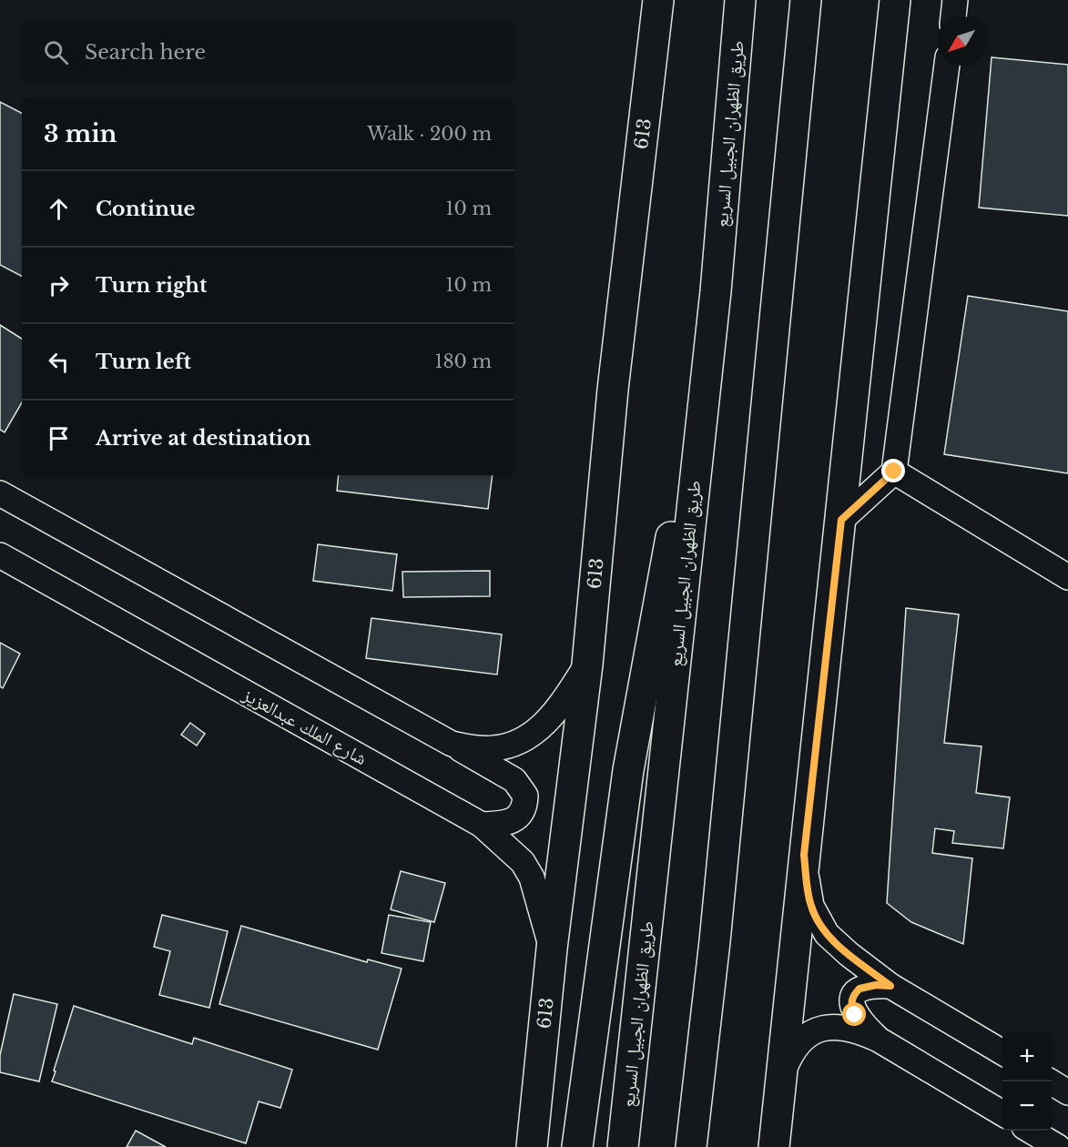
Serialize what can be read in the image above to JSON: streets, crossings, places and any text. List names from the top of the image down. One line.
{"streets":{"main road":["613","طريق الظهران الجبيل السريع"],"street":["شارع الملك عبدالعزيز"]},"crossings":[["613","شارع الملك عبدالعزيز"]],"north":"bottom left","page":{"search":"Search here","heading":["3 min","Walk · 200 m"],"list":[["Continue","10 m"],["Turn right","10 m"],["Turn left","180 m"],"Arrive at destination"],"map_buttons":["+","−"]}}
